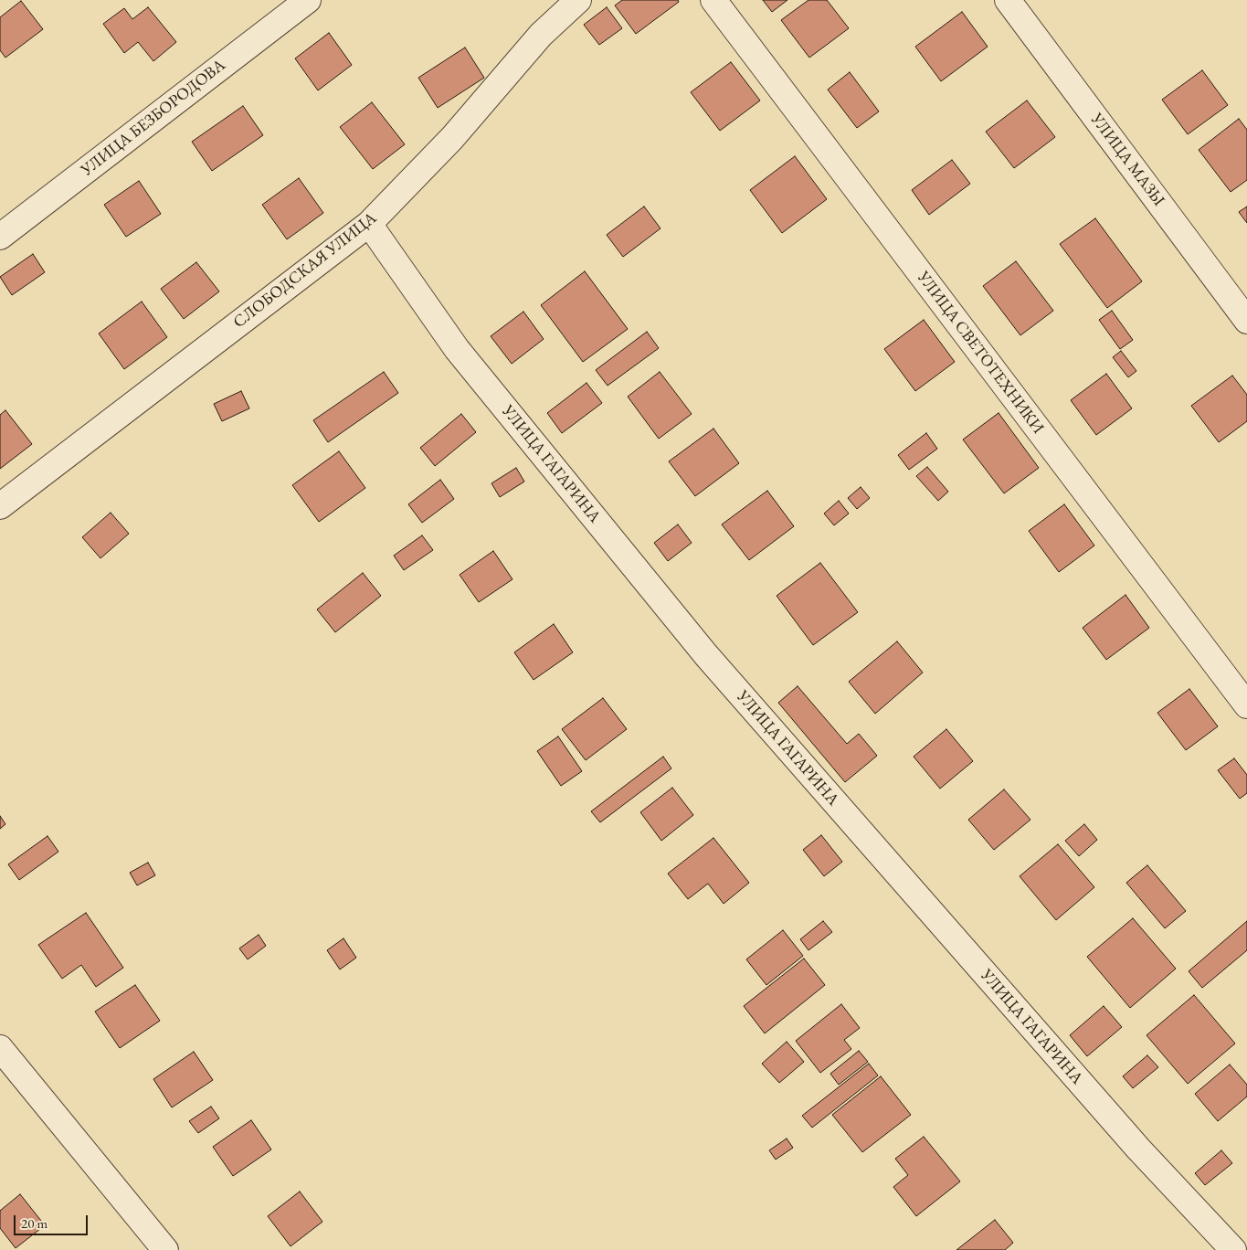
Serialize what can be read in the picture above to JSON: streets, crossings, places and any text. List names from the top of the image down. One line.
{"streets":{"street":["УЛИЦА БЕЗБОРОДОВА","УЛИЦА МАЗЫ","СЛОБОДСКАЯ УЛИЦА","УЛИЦА СВЕТОТЕХНИКИ","УЛИЦА ГАГАРИНА"]},"crossings":[["СЛОБОДСКАЯ УЛИЦА","УЛИЦА ГАГАРИНА"]],"scale_bar":"20 m"}
